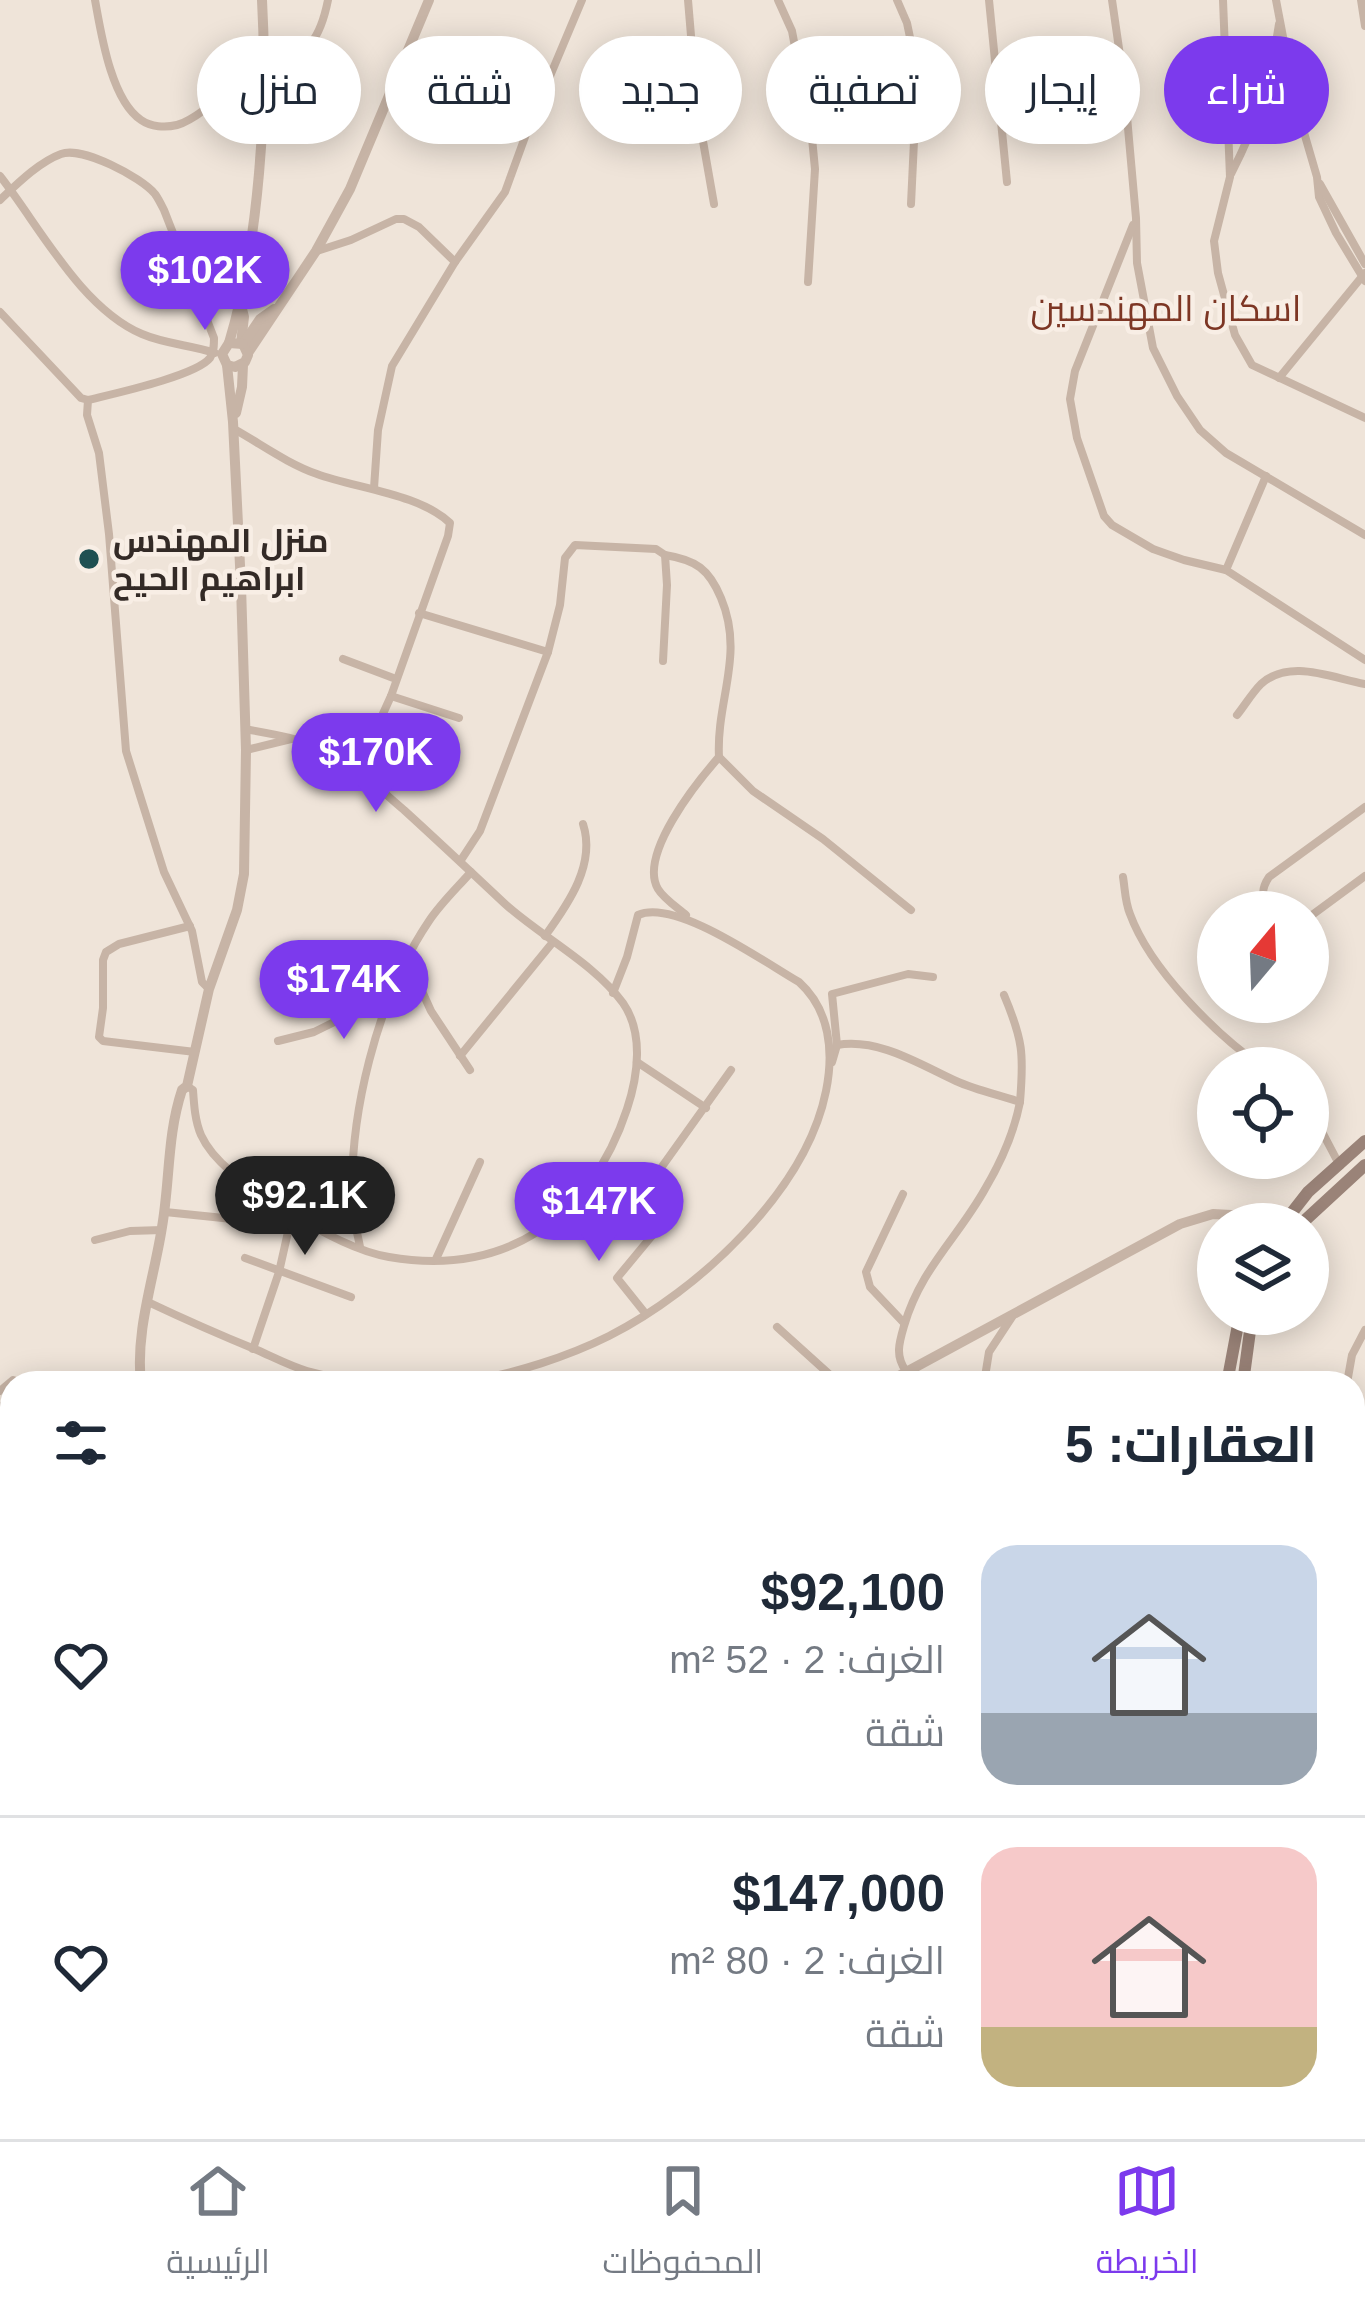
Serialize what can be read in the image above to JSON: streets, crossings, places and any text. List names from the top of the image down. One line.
{"districts":["اسكان المهندسين"],"places":["منزل المهندس ابراهيم الحيح"],"north":"top","page":{"chip":["شراء","إيجار","تصفية","جديد","شقة","منزل"],"price":["$102K","$170K","$174K","$92.1K","$147K"],"heading":"العقارات: 5","list":[{"name":"$92,100","note":"الغرف: 2 · 52 m² · شقة"},{"name":"$147,000","note":"الغرف: 2 · 80 m² · شقة"}],"tabs":["الخريطة","المحفوظات","الرئيسية"]}}
